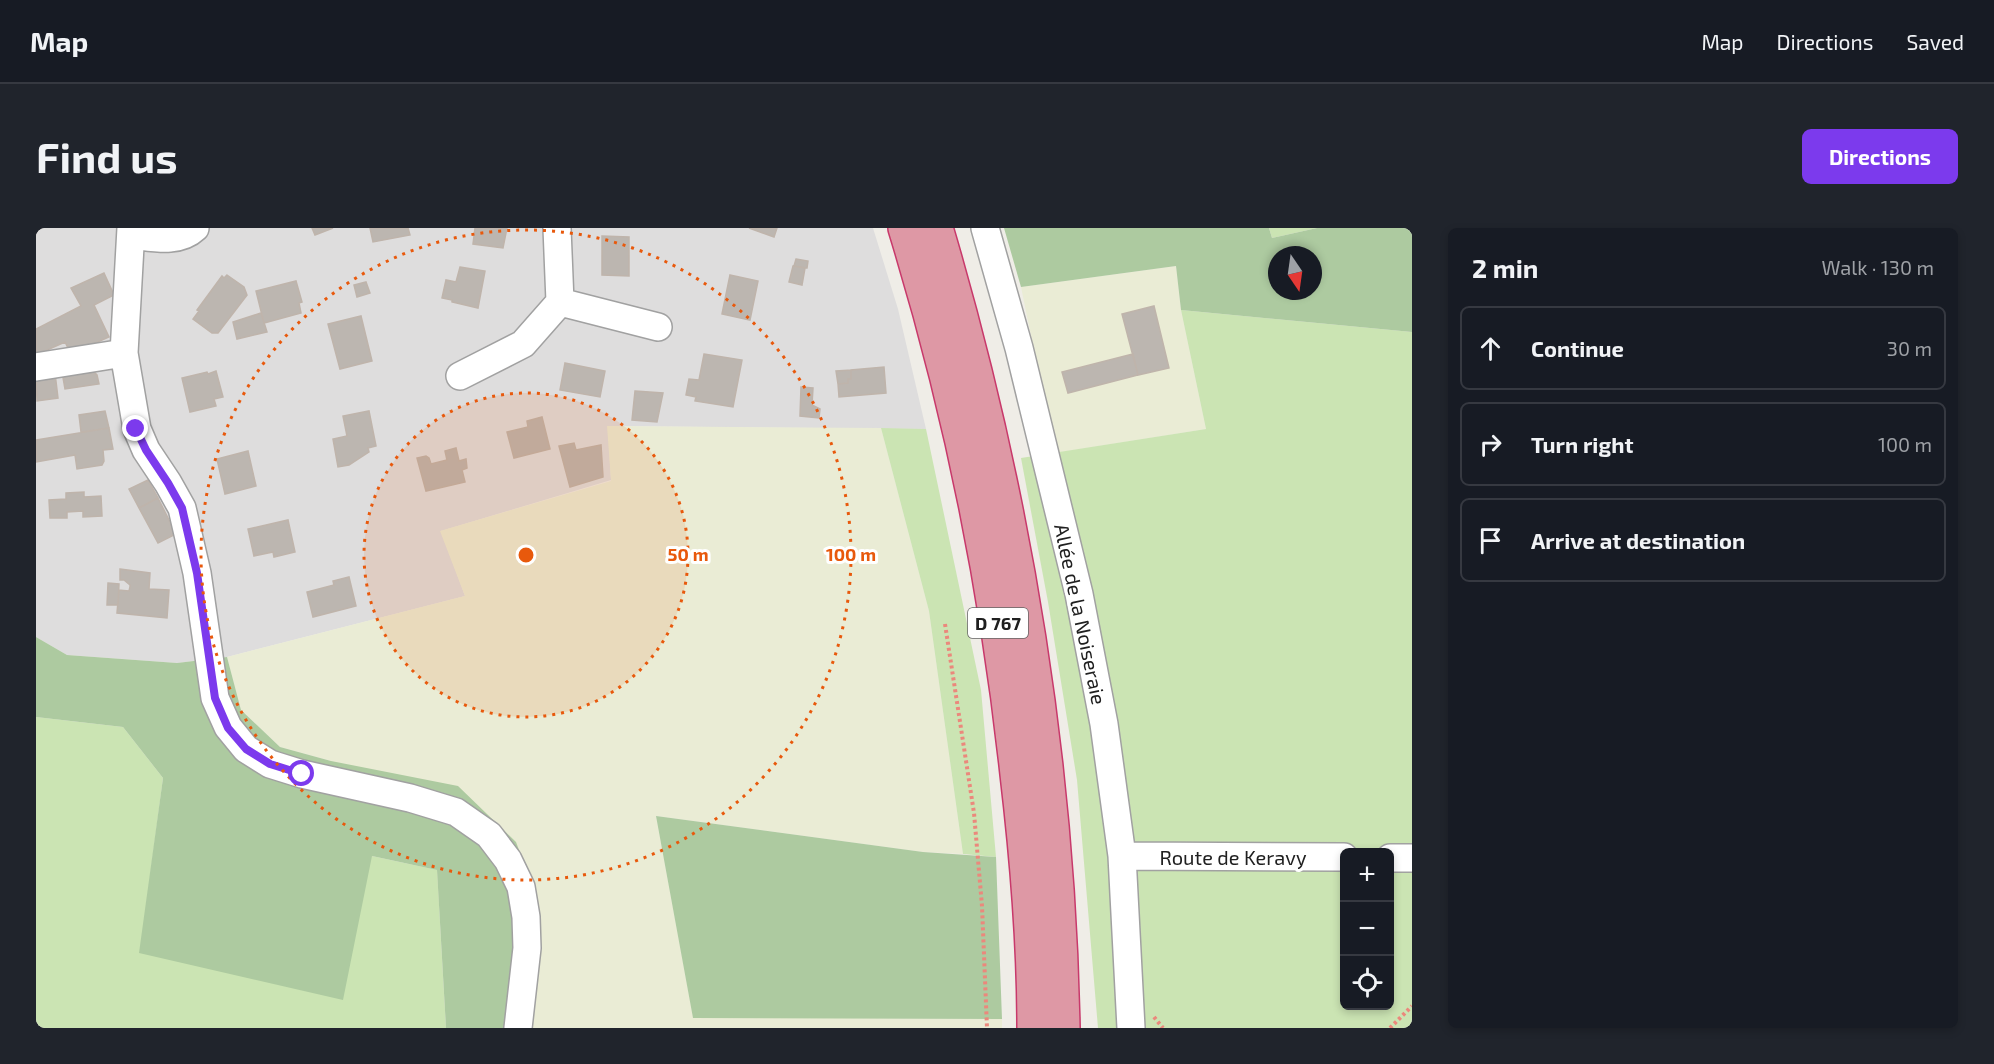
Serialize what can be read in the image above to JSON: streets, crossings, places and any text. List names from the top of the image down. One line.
{"streets":{"highway":["D 767"],"street":["Allée de la Noiseraie","Route de Keravy"]},"crossings":[["Allée de la Noiseraie","Route de Keravy"]],"north":"bottom","page":{"header":"Map","nav":["Map","Directions","Saved"],"buttons":"Directions","title":"Find us","heading":["2 min","Walk · 130 m"],"list":[["Continue","30 m"],["Turn right","100 m"],"Arrive at destination"],"map_buttons":["+","−"]},"rings":["50 m","100 m"]}
